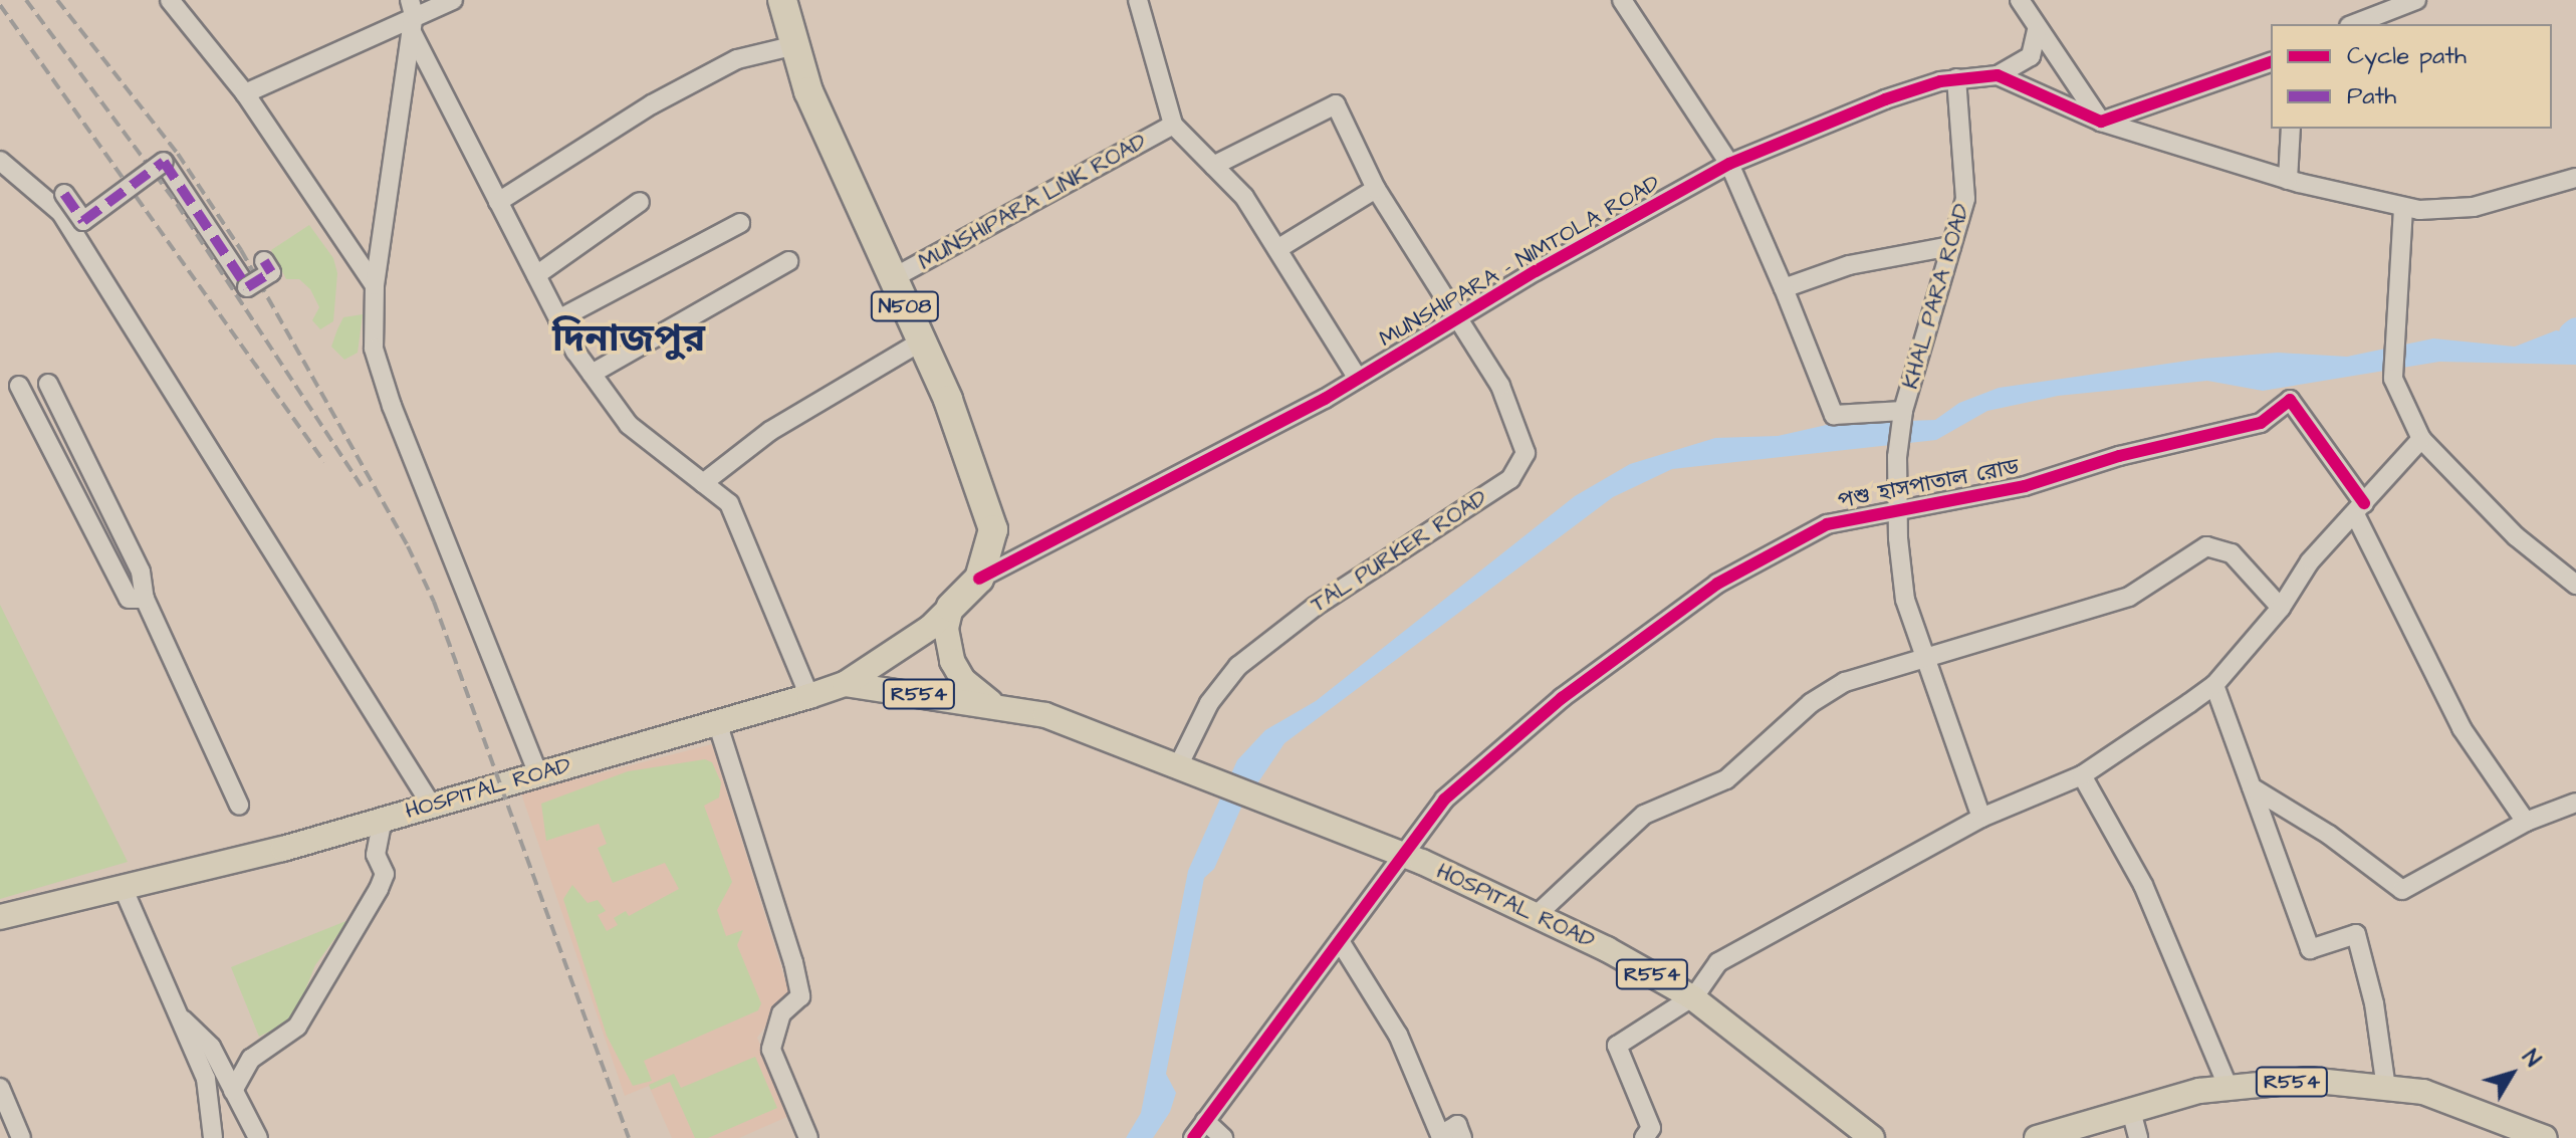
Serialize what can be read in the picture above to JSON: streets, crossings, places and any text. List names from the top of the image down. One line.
{"streets":{"highway":["N508"],"main road":["R554","HOSPITAL ROAD"],"street":["MUNSHIPARA LINK ROAD","MUNSHIPARA - NIMTOLA ROAD","KHAL PARA ROAD","পশু হাসপাতাল রোড","TAL PURKER ROAD"]},"crossings":[["MUNSHIPARA LINK ROAD","N508"],["MUNSHIPARA - NIMTOLA ROAD","KHAL PARA ROAD"],["MUNSHIPARA - NIMTOLA ROAD","N508"],["MUNSHIPARA - NIMTOLA ROAD","TAL PURKER ROAD"],["KHAL PARA ROAD","পশু হাসপাতাল রোড"],["N508","R554"],["N508","HOSPITAL ROAD"],["পশু হাসপাতাল রোড","HOSPITAL ROAD"],["TAL PURKER ROAD","R554"],["TAL PURKER ROAD","HOSPITAL ROAD"],["R554","HOSPITAL ROAD"]],"districts":["দিনাজপুর"],"legend":["Cycle path","Path"],"north":"top right"}
